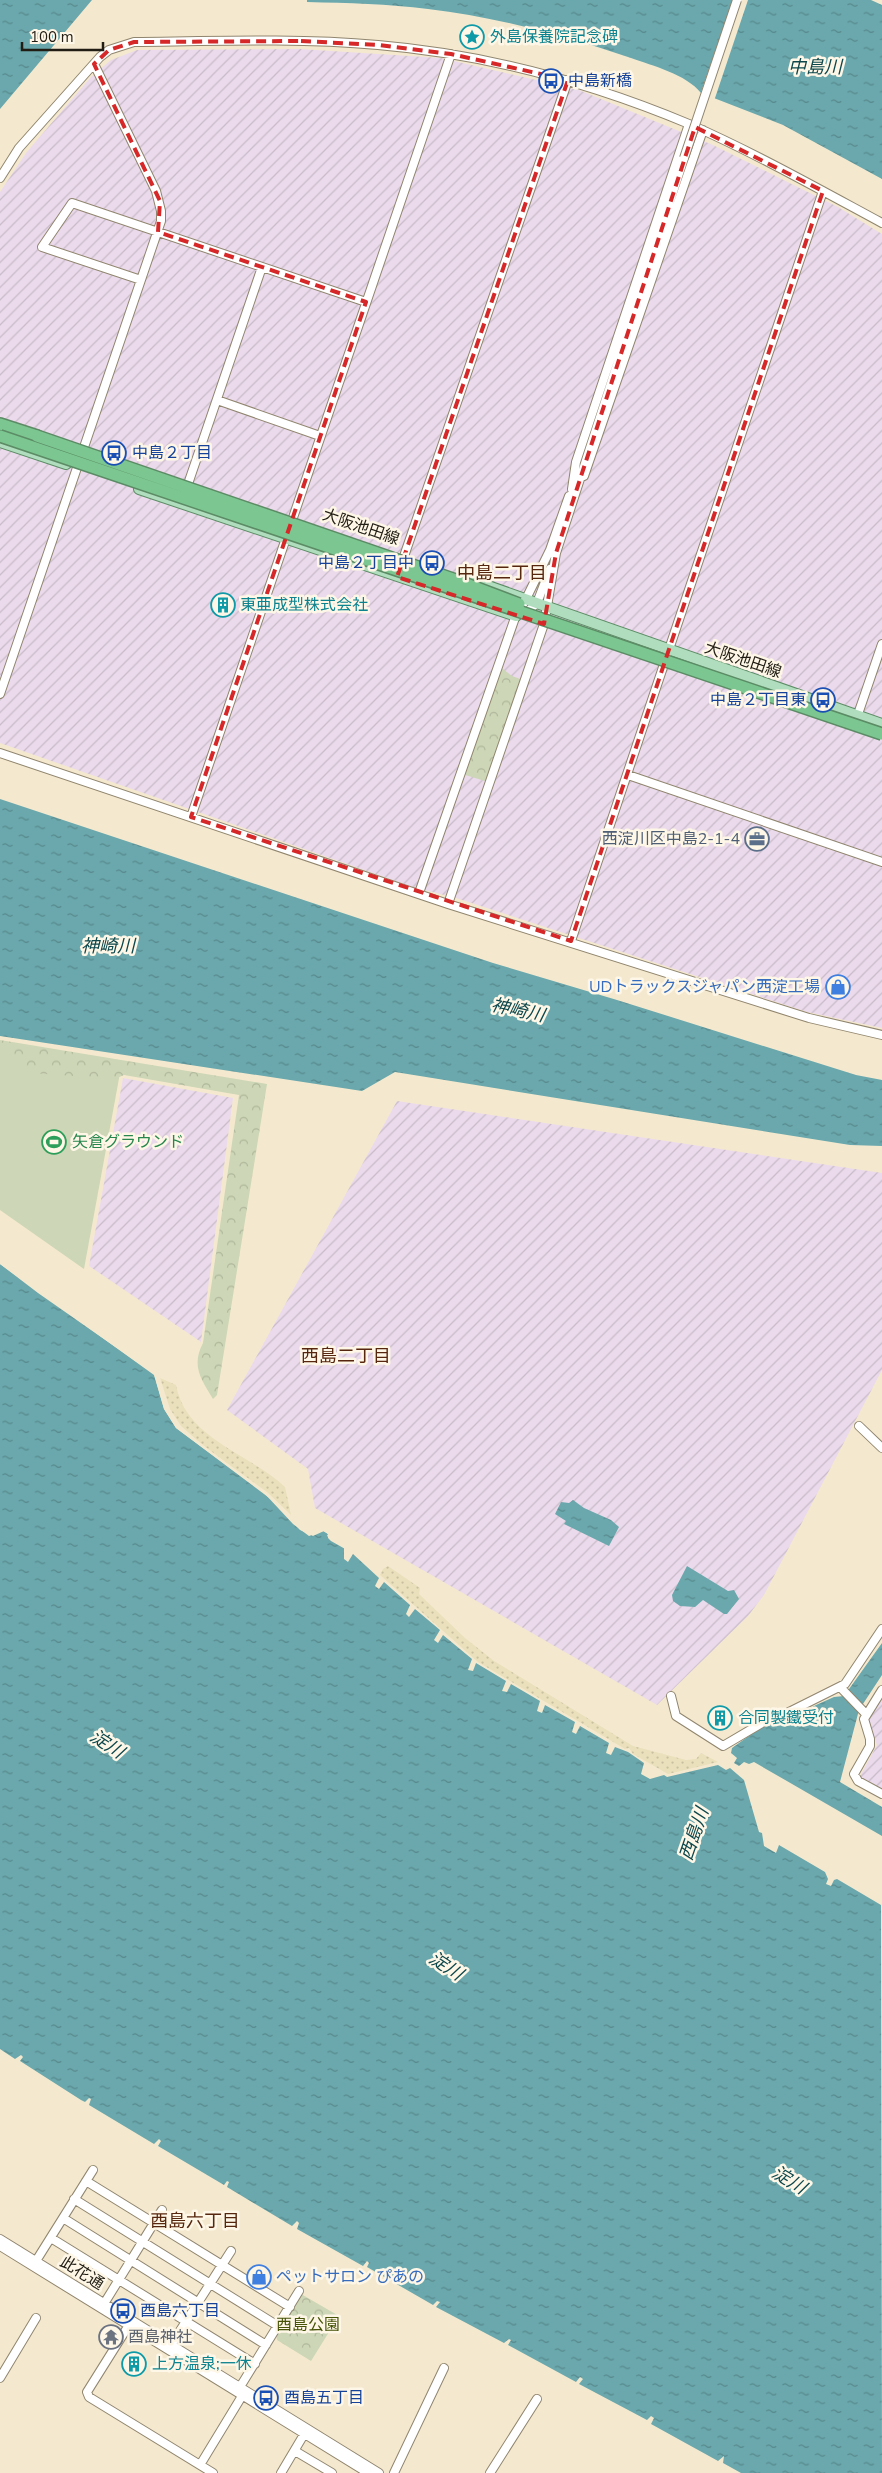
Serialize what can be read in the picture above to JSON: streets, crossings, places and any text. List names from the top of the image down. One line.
{"streets":{"main road":["大阪池田線"],"street":["此花通"]},"districts":["中島二丁目","西島二丁目","酉島六丁目"],"water":["中島川","神崎川","淀川","西島川"],"parks":["酉島公園"],"places":{"place":["外島保養院記念碑"],"bus stop":["中島新橋","中島２丁目","中島２丁目中","中島２丁目東","酉島六丁目","酉島五丁目"],"building":["東亜成型株式会社","合同製鐵受付","上方温泉;一休"],"office":["西淀川区中島2-1-4"],"shop":["UDトラックスジャパン西淀工場","ペットサロン ぴあの"],"sports":["矢倉グラウンド"],"temple":["酉島神社"]},"scale_bar":"100 m"}
